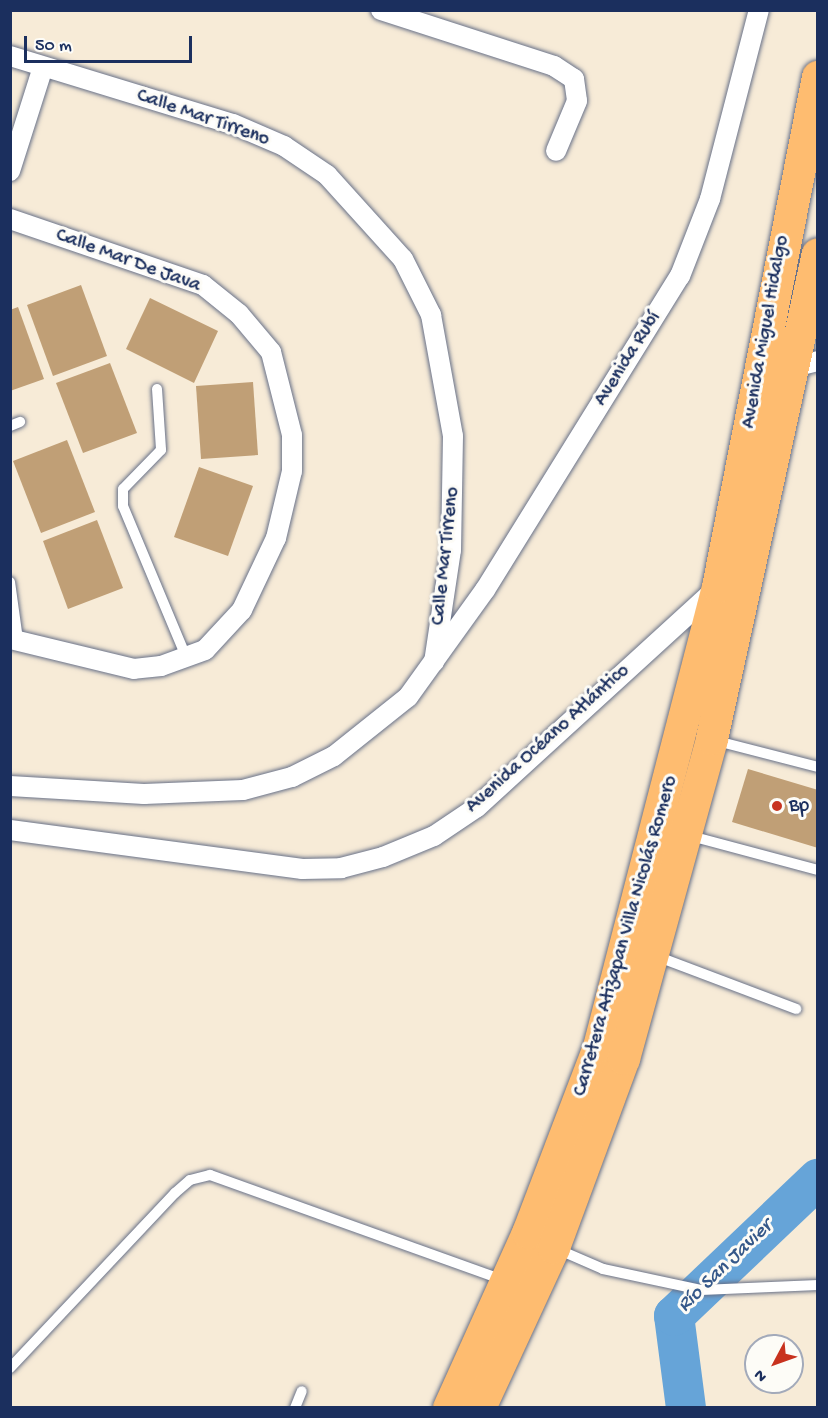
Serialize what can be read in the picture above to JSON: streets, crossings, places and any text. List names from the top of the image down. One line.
{"streets":{"main road":["Avenida Miguel Hidalgo","Carretera Atizapan Villa Nicolás Romero"],"street":["Calle Mar Tirreno","Calle Mar De Java","Avenida Rubí","Avenida Océano Atlántico"]},"crossings":[["Calle Mar Tirreno","Avenida Rubí"],["Avenida Miguel Hidalgo","Avenida Océano Atlántico"],["Avenida Miguel Hidalgo","Carretera Atizapan Villa Nicolás Romero"],["Avenida Océano Atlántico","Carretera Atizapan Villa Nicolás Romero"]],"water":["Río San Javier"],"places":["Bp"],"scale_bar":"50 m","north":"bottom left"}
